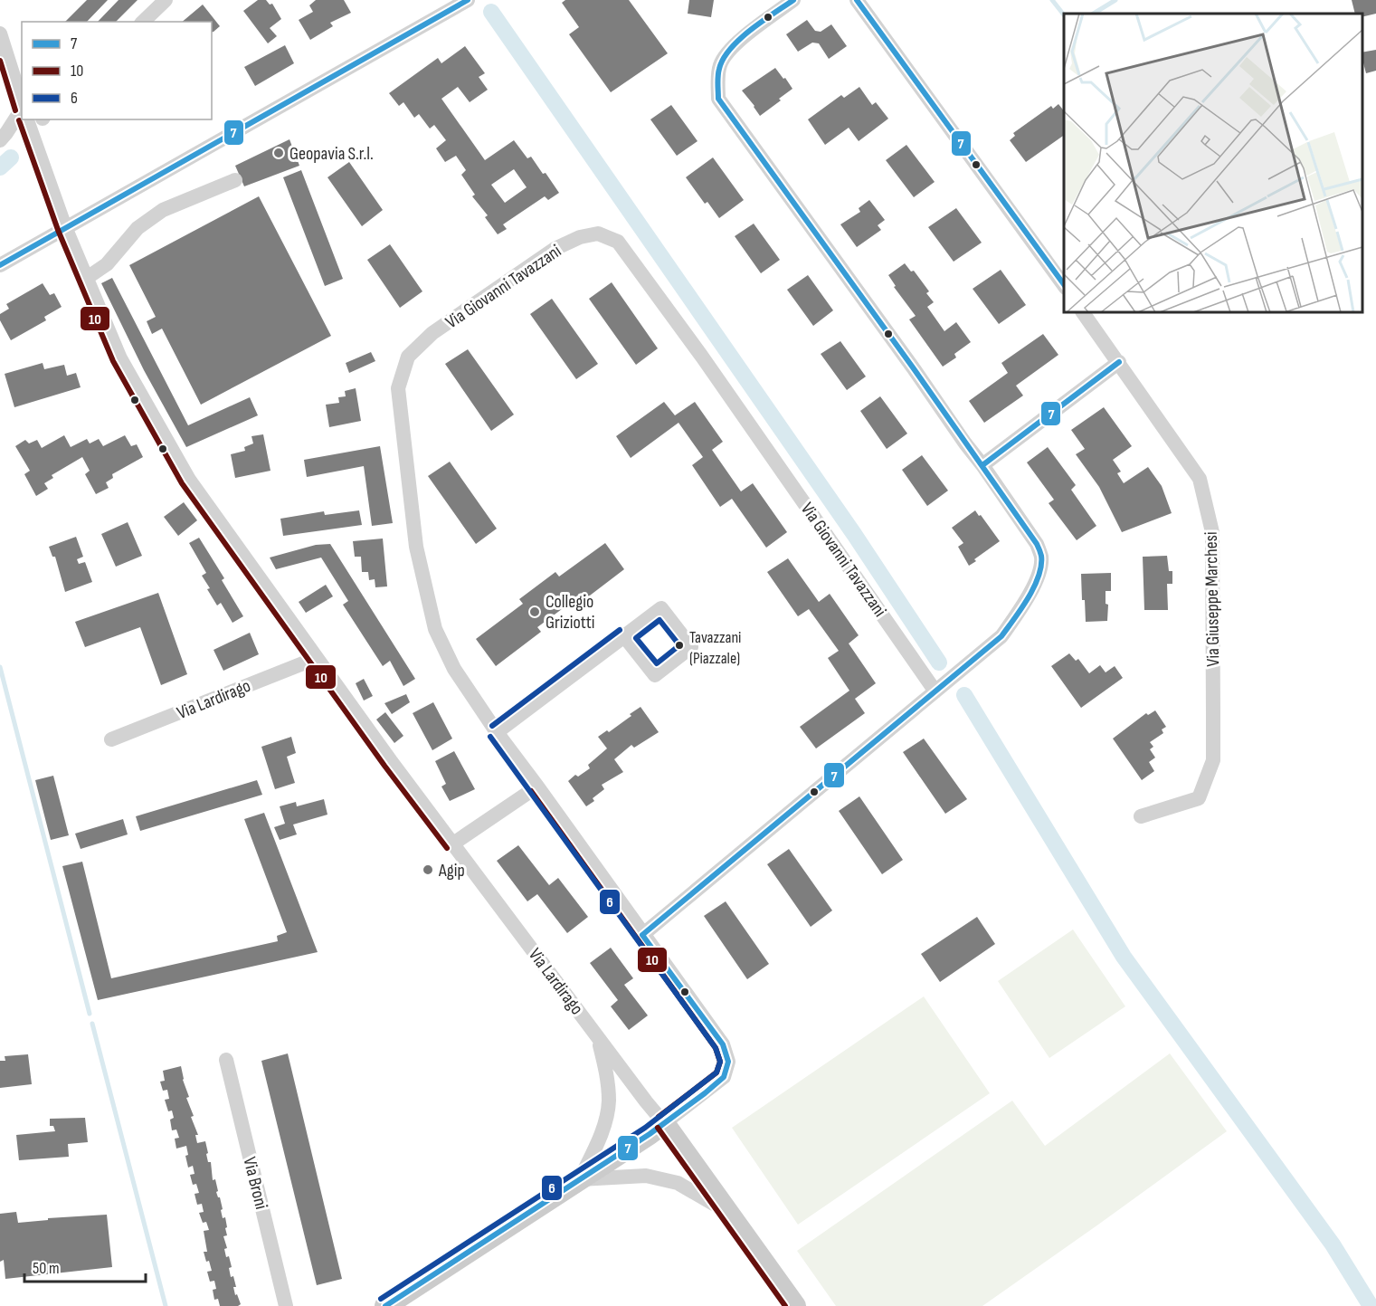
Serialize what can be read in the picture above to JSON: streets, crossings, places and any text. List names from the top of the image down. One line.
{"streets":{"street":["Via Giovanni Tavazzani","Via Giuseppe Marchesi","Via Lardirago","Via Broni"]},"crossings":[["Via Giovanni Tavazzani","Via Lardirago"]],"places":["Geopavia S.r.l.","Collegio Griziotti","Tavazzani (Piazzale)","Agip"],"lines":["transit line 7","transit line 10","transit line 6"],"legend":["7","10","6"],"scale_bar":"50 m"}
